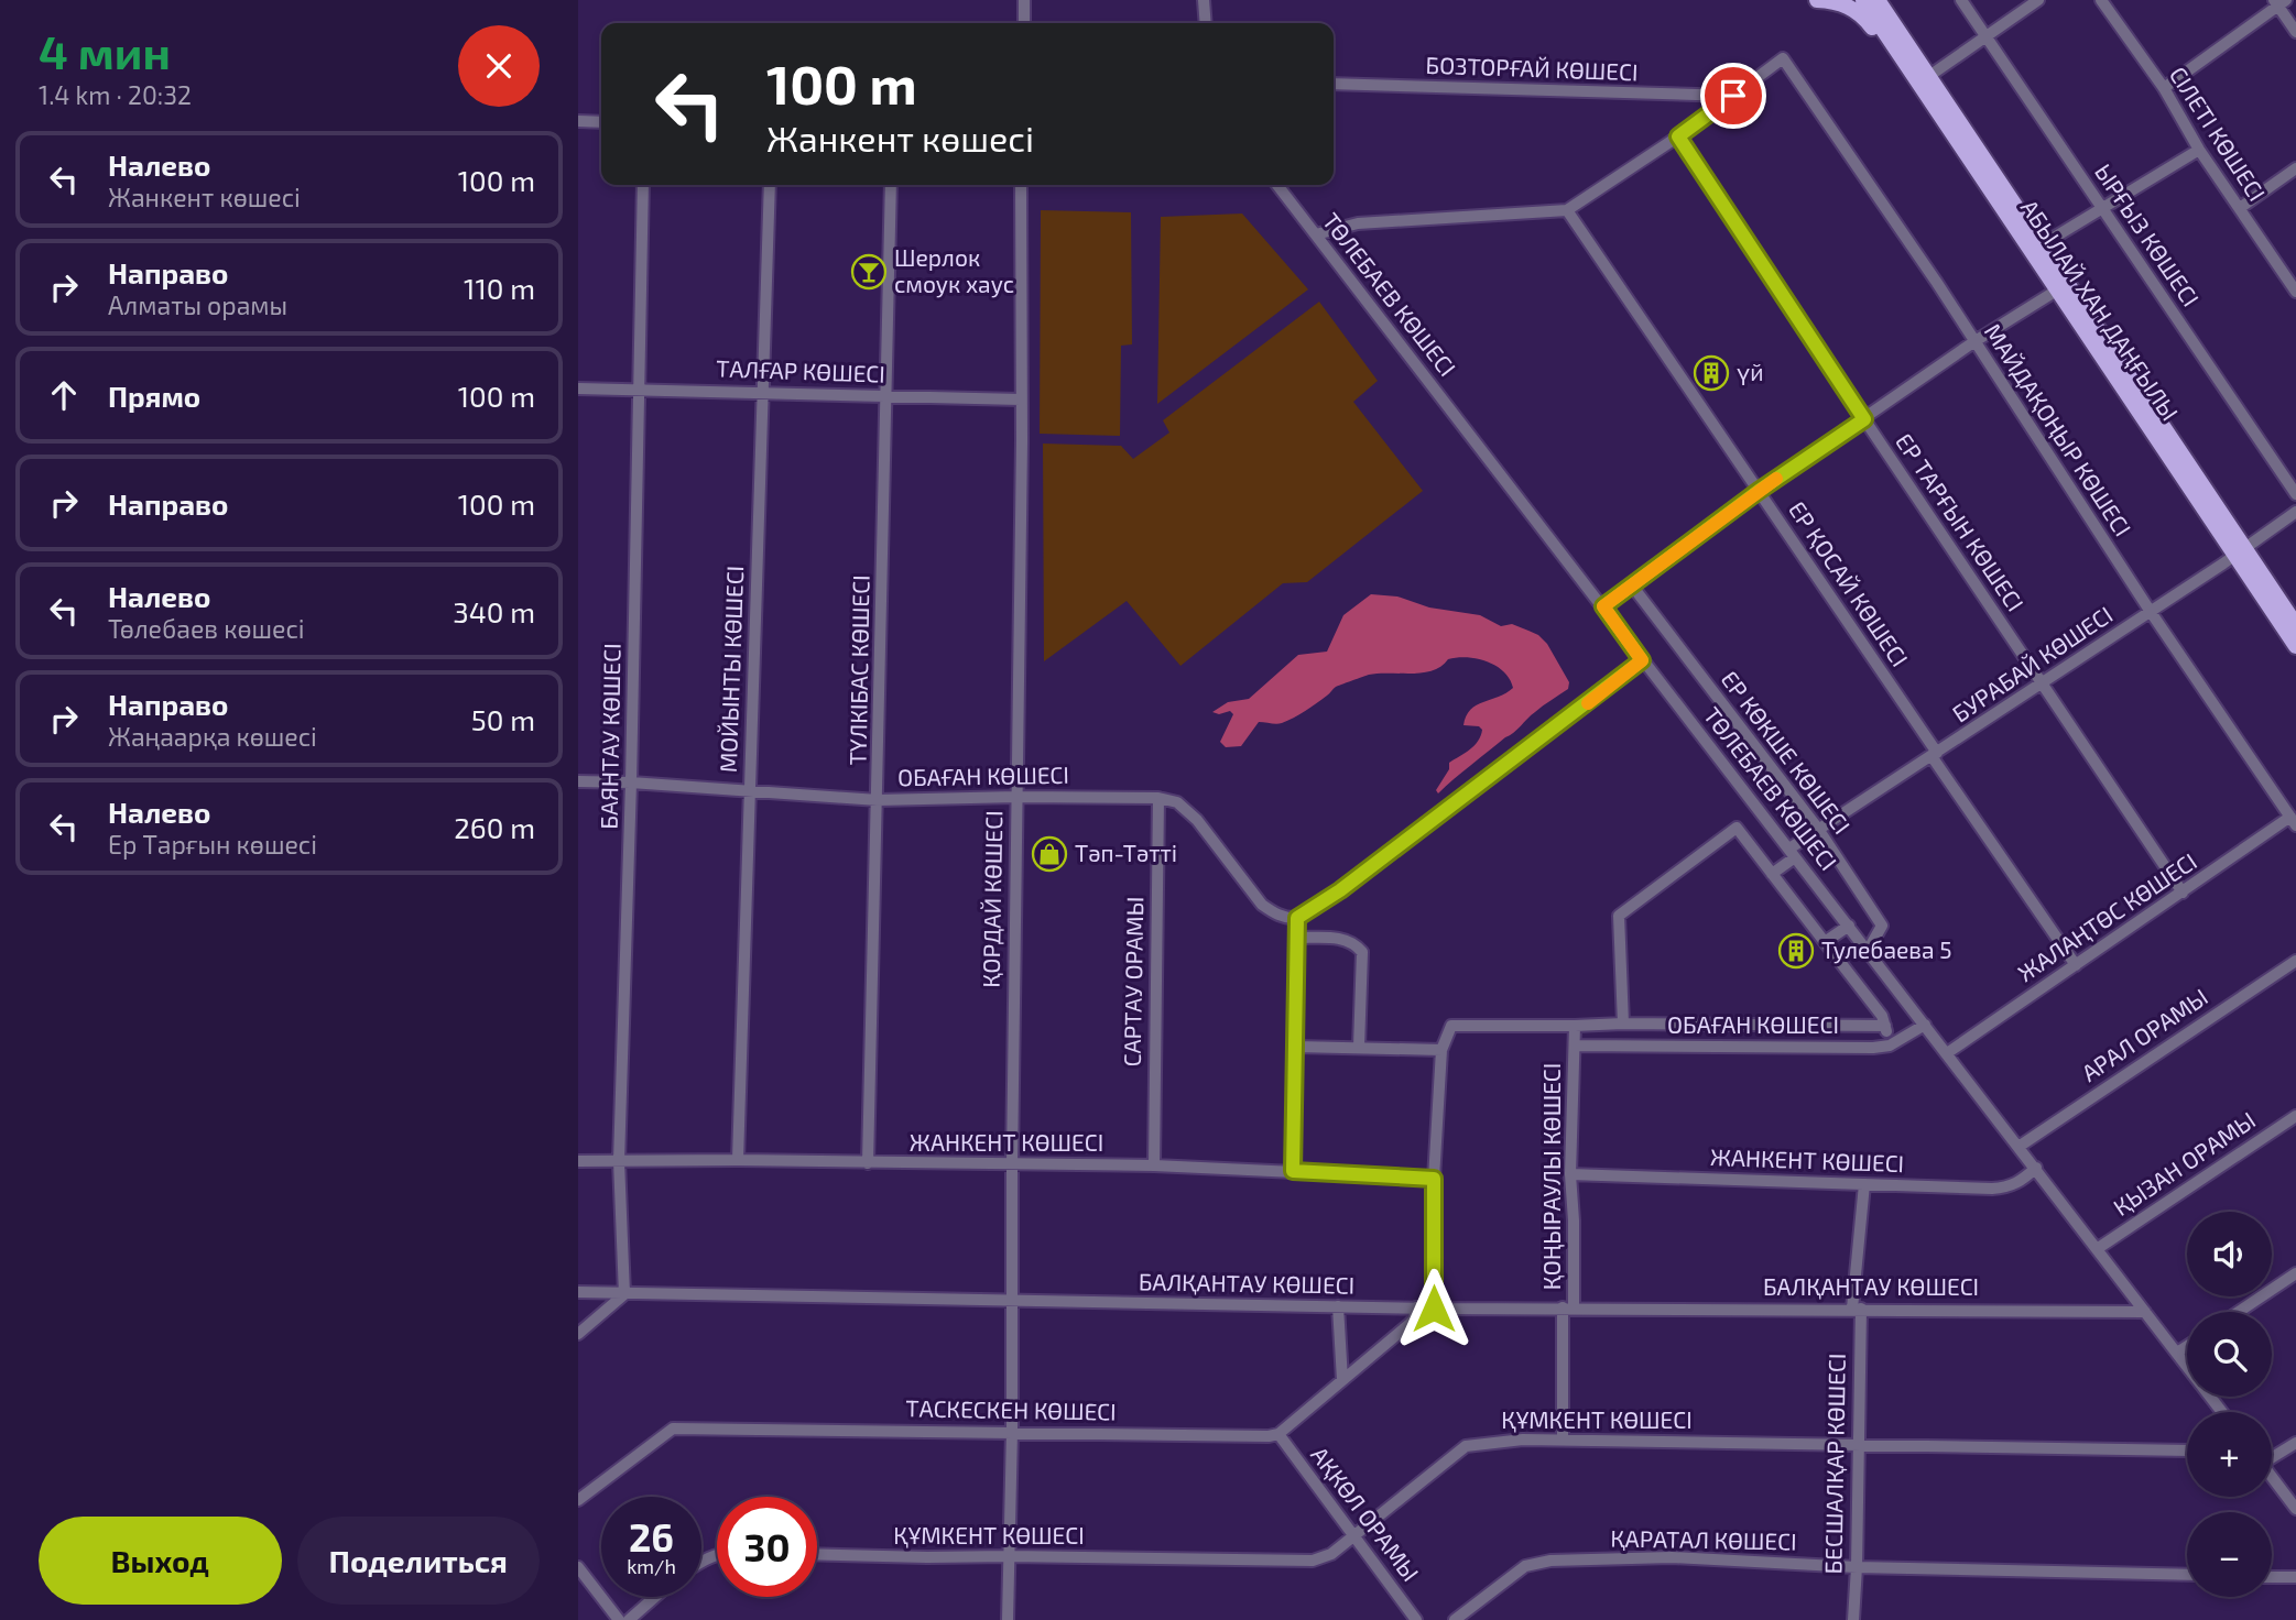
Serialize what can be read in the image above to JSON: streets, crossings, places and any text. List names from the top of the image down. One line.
{"streets":{"main road":["АБЫЛАЙ ХАН ДАҢҒЫЛЫ"],"street":["БОЗТОРҒАЙ КӨШЕСІ","СІЛЕТІ КӨШЕСІ","ЫРҒЫЗ КӨШЕСІ","ТӨЛЕБАЕВ КӨШЕСІ","ТАЛҒАР КӨШЕСІ","МАЙДАҚОҢЫР КӨШЕСІ","ЕР ТАРҒЫН КӨШЕСІ","ЕР ҚОСАЙ КӨШЕСІ","БУРАБАЙ КӨШЕСІ","МОЙЫНТЫ КӨШЕСІ","ТҮЛКІБАС КӨШЕСІ","БАЯНТАУ КӨШЕСІ","ЕР КӨКШЕ КӨШЕСІ","ОБАҒАН КӨШЕСІ","ҚОРДАЙ КӨШЕСІ","ЖАЛАҢТӨС КӨШЕСІ","САРТАУ ОРАМЫ","АРАЛ ОРАМЫ","ЖАНКЕНТ КӨШЕСІ","ҚЫЗАН ОРАМЫ","ҚОҢЫРАУЛЫ КӨШЕСІ","БАЛҚАНТАУ КӨШЕСІ","ТАСКЕСКЕН КӨШЕСІ","ҚҰМКЕНТ КӨШЕСІ","БЕСШАЛҚАР КӨШЕСІ","АҚКӨЛ ОРАМЫ","ҚАРАТАЛ КӨШЕСІ"]},"crossings":[["БОЗТОРҒАЙ КӨШЕСІ","МАЙДАҚОҢЫР КӨШЕСІ"],["ТӨЛЕБАЕВ КӨШЕСІ","БУРАБАЙ КӨШЕСІ"],["ТӨЛЕБАЕВ КӨШЕСІ","ЕР КӨКШЕ КӨШЕСІ"],["ТӨЛЕБАЕВ КӨШЕСІ","ОБАҒАН КӨШЕСІ"],["ТӨЛЕБАЕВ КӨШЕСІ","ЖАЛАҢТӨС КӨШЕСІ"],["ТӨЛЕБАЕВ КӨШЕСІ","АРАЛ ОРАМЫ"],["ТӨЛЕБАЕВ КӨШЕСІ","ЖАНКЕНТ КӨШЕСІ"],["ТӨЛЕБАЕВ КӨШЕСІ","ҚЫЗАН ОРАМЫ"],["ТӨЛЕБАЕВ КӨШЕСІ","БАЛҚАНТАУ КӨШЕСІ"],["АБЫЛАЙ ХАН ДАҢҒЫЛЫ","БУРАБАЙ КӨШЕСІ"],["ТАЛҒАР КӨШЕСІ","МОЙЫНТЫ КӨШЕСІ"],["ТАЛҒАР КӨШЕСІ","ТҮЛКІБАС КӨШЕСІ"],["ТАЛҒАР КӨШЕСІ","БАЯНТАУ КӨШЕСІ"],["ТАЛҒАР КӨШЕСІ","ҚОРДАЙ КӨШЕСІ"],["МАЙДАҚОҢЫР КӨШЕСІ","БУРАБАЙ КӨШЕСІ"],["МАЙДАҚОҢЫР КӨШЕСІ","ЖАЛАҢТӨС КӨШЕСІ"],["ЕР ТАРҒЫН КӨШЕСІ","БУРАБАЙ КӨШЕСІ"],["ЕР ТАРҒЫН КӨШЕСІ","ЖАЛАҢТӨС КӨШЕСІ"],["ЕР ҚОСАЙ КӨШЕСІ","БУРАБАЙ КӨШЕСІ"],["ЕР ҚОСАЙ КӨШЕСІ","ЖАЛАҢТӨС КӨШЕСІ"],["БУРАБАЙ КӨШЕСІ","ЕР КӨКШЕ КӨШЕСІ"],["МОЙЫНТЫ КӨШЕСІ","ОБАҒАН КӨШЕСІ"],["МОЙЫНТЫ КӨШЕСІ","ЖАНКЕНТ КӨШЕСІ"],["ТҮЛКІБАС КӨШЕСІ","ОБАҒАН КӨШЕСІ"],["ТҮЛКІБАС КӨШЕСІ","ЖАНКЕНТ КӨШЕСІ"],["БАЯНТАУ КӨШЕСІ","ОБАҒАН КӨШЕСІ"],["БАЯНТАУ КӨШЕСІ","ЖАНКЕНТ КӨШЕСІ"],["БАЯНТАУ КӨШЕСІ","БАЛҚАНТАУ КӨШЕСІ"],["ОБАҒАН КӨШЕСІ","ҚОРДАЙ КӨШЕСІ"],["ОБАҒАН КӨШЕСІ","САРТАУ ОРАМЫ"],["ОБАҒАН КӨШЕСІ","ҚОҢЫРАУЛЫ КӨШЕСІ"],["ҚОРДАЙ КӨШЕСІ","ЖАНКЕНТ КӨШЕСІ"],["ҚОРДАЙ КӨШЕСІ","БАЛҚАНТАУ КӨШЕСІ"],["ҚОРДАЙ КӨШЕСІ","ТАСКЕСКЕН КӨШЕСІ"],["ҚОРДАЙ КӨШЕСІ","ҚҰМКЕНТ КӨШЕСІ"],["САРТАУ ОРАМЫ","ЖАНКЕНТ КӨШЕСІ"],["ЖАНКЕНТ КӨШЕСІ","ҚОҢЫРАУЛЫ КӨШЕСІ"],["ЖАНКЕНТ КӨШЕСІ","БЕСШАЛҚАР КӨШЕСІ"],["ҚОҢЫРАУЛЫ КӨШЕСІ","БАЛҚАНТАУ КӨШЕСІ"],["ҚОҢЫРАУЛЫ КӨШЕСІ","ҚҰМКЕНТ КӨШЕСІ"],["БАЛҚАНТАУ КӨШЕСІ","БЕСШАЛҚАР КӨШЕСІ"],["ТАСКЕСКЕН КӨШЕСІ","АҚКӨЛ ОРАМЫ"],["ҚҰМКЕНТ КӨШЕСІ","БЕСШАЛҚАР КӨШЕСІ"],["ҚҰМКЕНТ КӨШЕСІ","АҚКӨЛ ОРАМЫ"],["БЕСШАЛҚАР КӨШЕСІ","ҚАРАТАЛ КӨШЕСІ"]],"places":{"bar":["Шерлок смоук хаус"],"building":["үй","Тулебаева 5"],"shop":["Тәп-Тәтті"]},"page":{"heading":["4 мин","1.4 km · 20:32"],"turn":["100 m","Жанкент көшесі"],"list":[{"name":"Налево","note":"Жанкент көшесі","value":"100 m"},{"name":"Направо","note":"Алматы орамы","value":"110 m"},{"name":"Прямо","value":"100 m"},{"name":"Направо","value":"100 m"},{"name":"Налево","note":"Төлебаев көшесі","value":"340 m"},{"name":"Направо","note":"Жаңаарқа көшесі","value":"50 m"},{"name":"Налево","note":"Ер Тарғын көшесі","value":"260 m"}],"map_buttons":["+","−"],"speed":"26 km/h","limit":"30","buttons":["Выход","Поделиться"]}}
